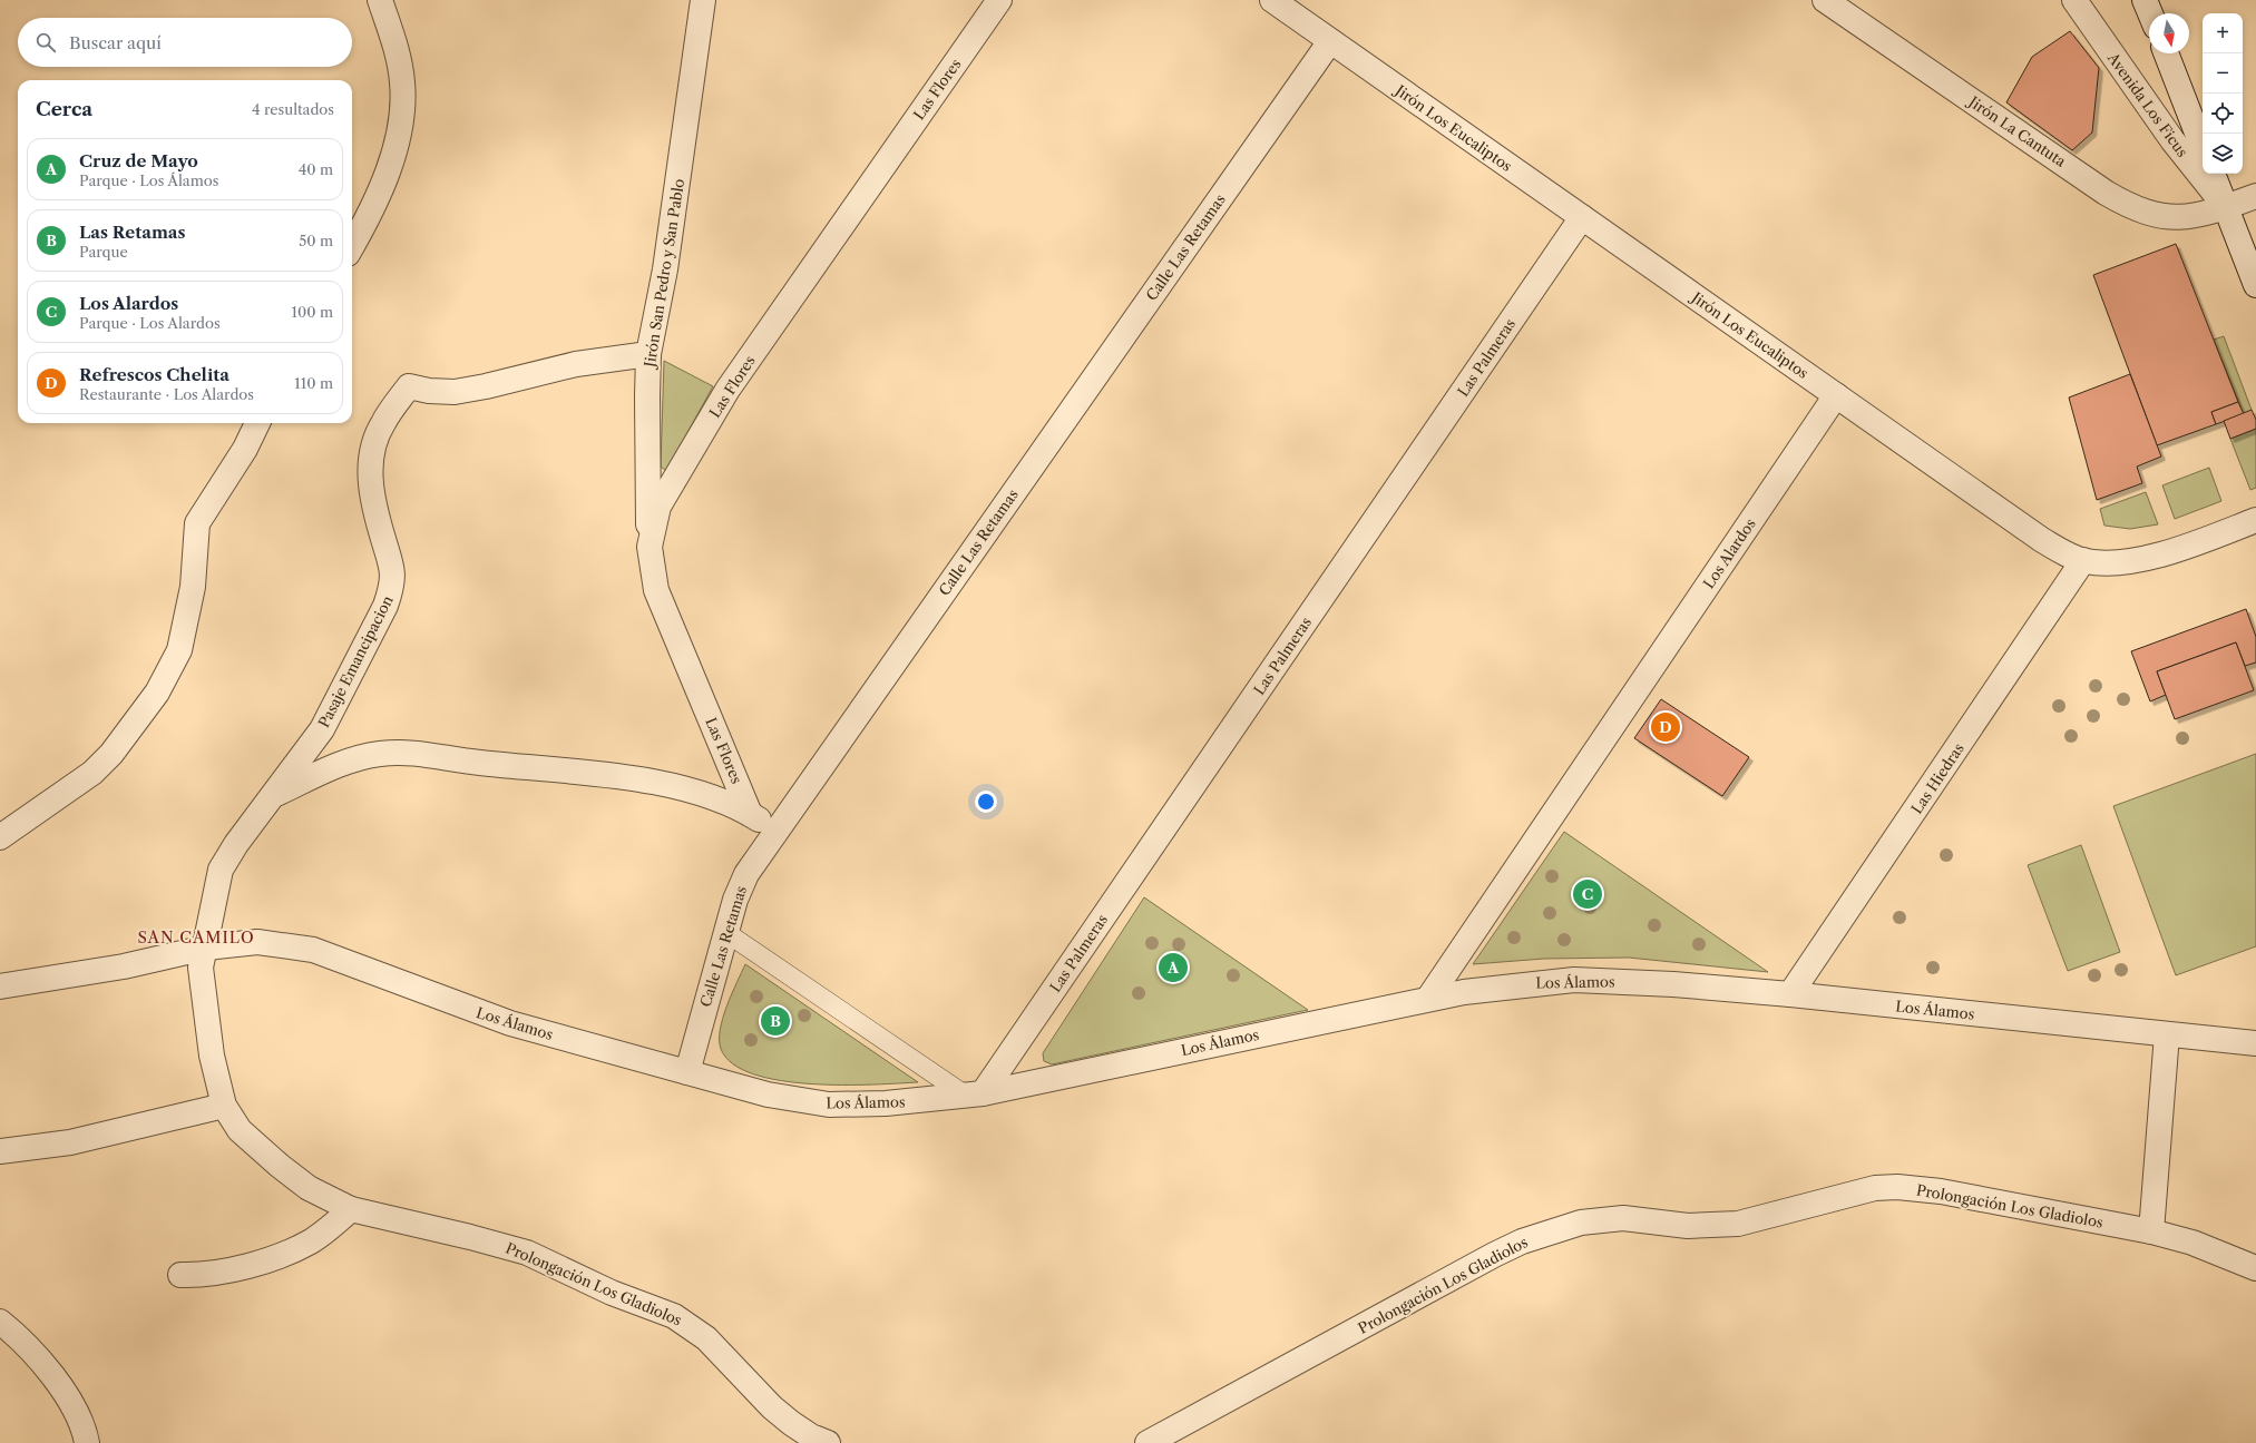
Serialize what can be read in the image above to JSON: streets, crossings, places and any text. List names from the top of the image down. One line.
{"streets":{"street":["Las Flores","Avenida Los Ficus","Jirón Los Eucaliptos","Jirón La Cantuta","Calle Las Retamas","Jirón San Pedro y San Pablo","Las Palmeras","Los Alardos","Pasaje Emancipacion","Las Hiedras","Los Álamos","Prolongación Los Gladiolos"]},"crossings":[["Las Flores","Jirón San Pedro y San Pablo"],["Avenida Los Ficus","Jirón La Cantuta"],["Jirón Los Eucaliptos","Calle Las Retamas"],["Jirón Los Eucaliptos","Las Palmeras"],["Jirón Los Eucaliptos","Los Alardos"],["Jirón Los Eucaliptos","Las Hiedras"],["Calle Las Retamas","Los Álamos"],["Jirón San Pedro y San Pablo","Pasaje Emancipacion"],["Las Palmeras","Los Álamos"],["Los Alardos","Los Álamos"],["Pasaje Emancipacion","Los Álamos"],["Pasaje Emancipacion","Prolongación Los Gladiolos"],["Las Hiedras","Los Álamos"],["Los Álamos","Prolongación Los Gladiolos"]],"districts":["SAN CAMILO"],"north":"bottom","page":{"map_buttons":["+","−"],"search":"Buscar aquí","heading":["Cerca","4 resultados"],"list":[{"mark":"A","name":"Cruz de Mayo","note":"Parque · Los Álamos","value":"40 m"},{"mark":"B","name":"Las Retamas","note":"Parque","value":"50 m"},{"mark":"C","name":"Los Alardos","note":"Parque · Los Alardos","value":"100 m"},{"mark":"D","name":"Refrescos Chelita","note":"Restaurante · Los Alardos","value":"110 m"}],"pins":["D","C","A","B"]}}
